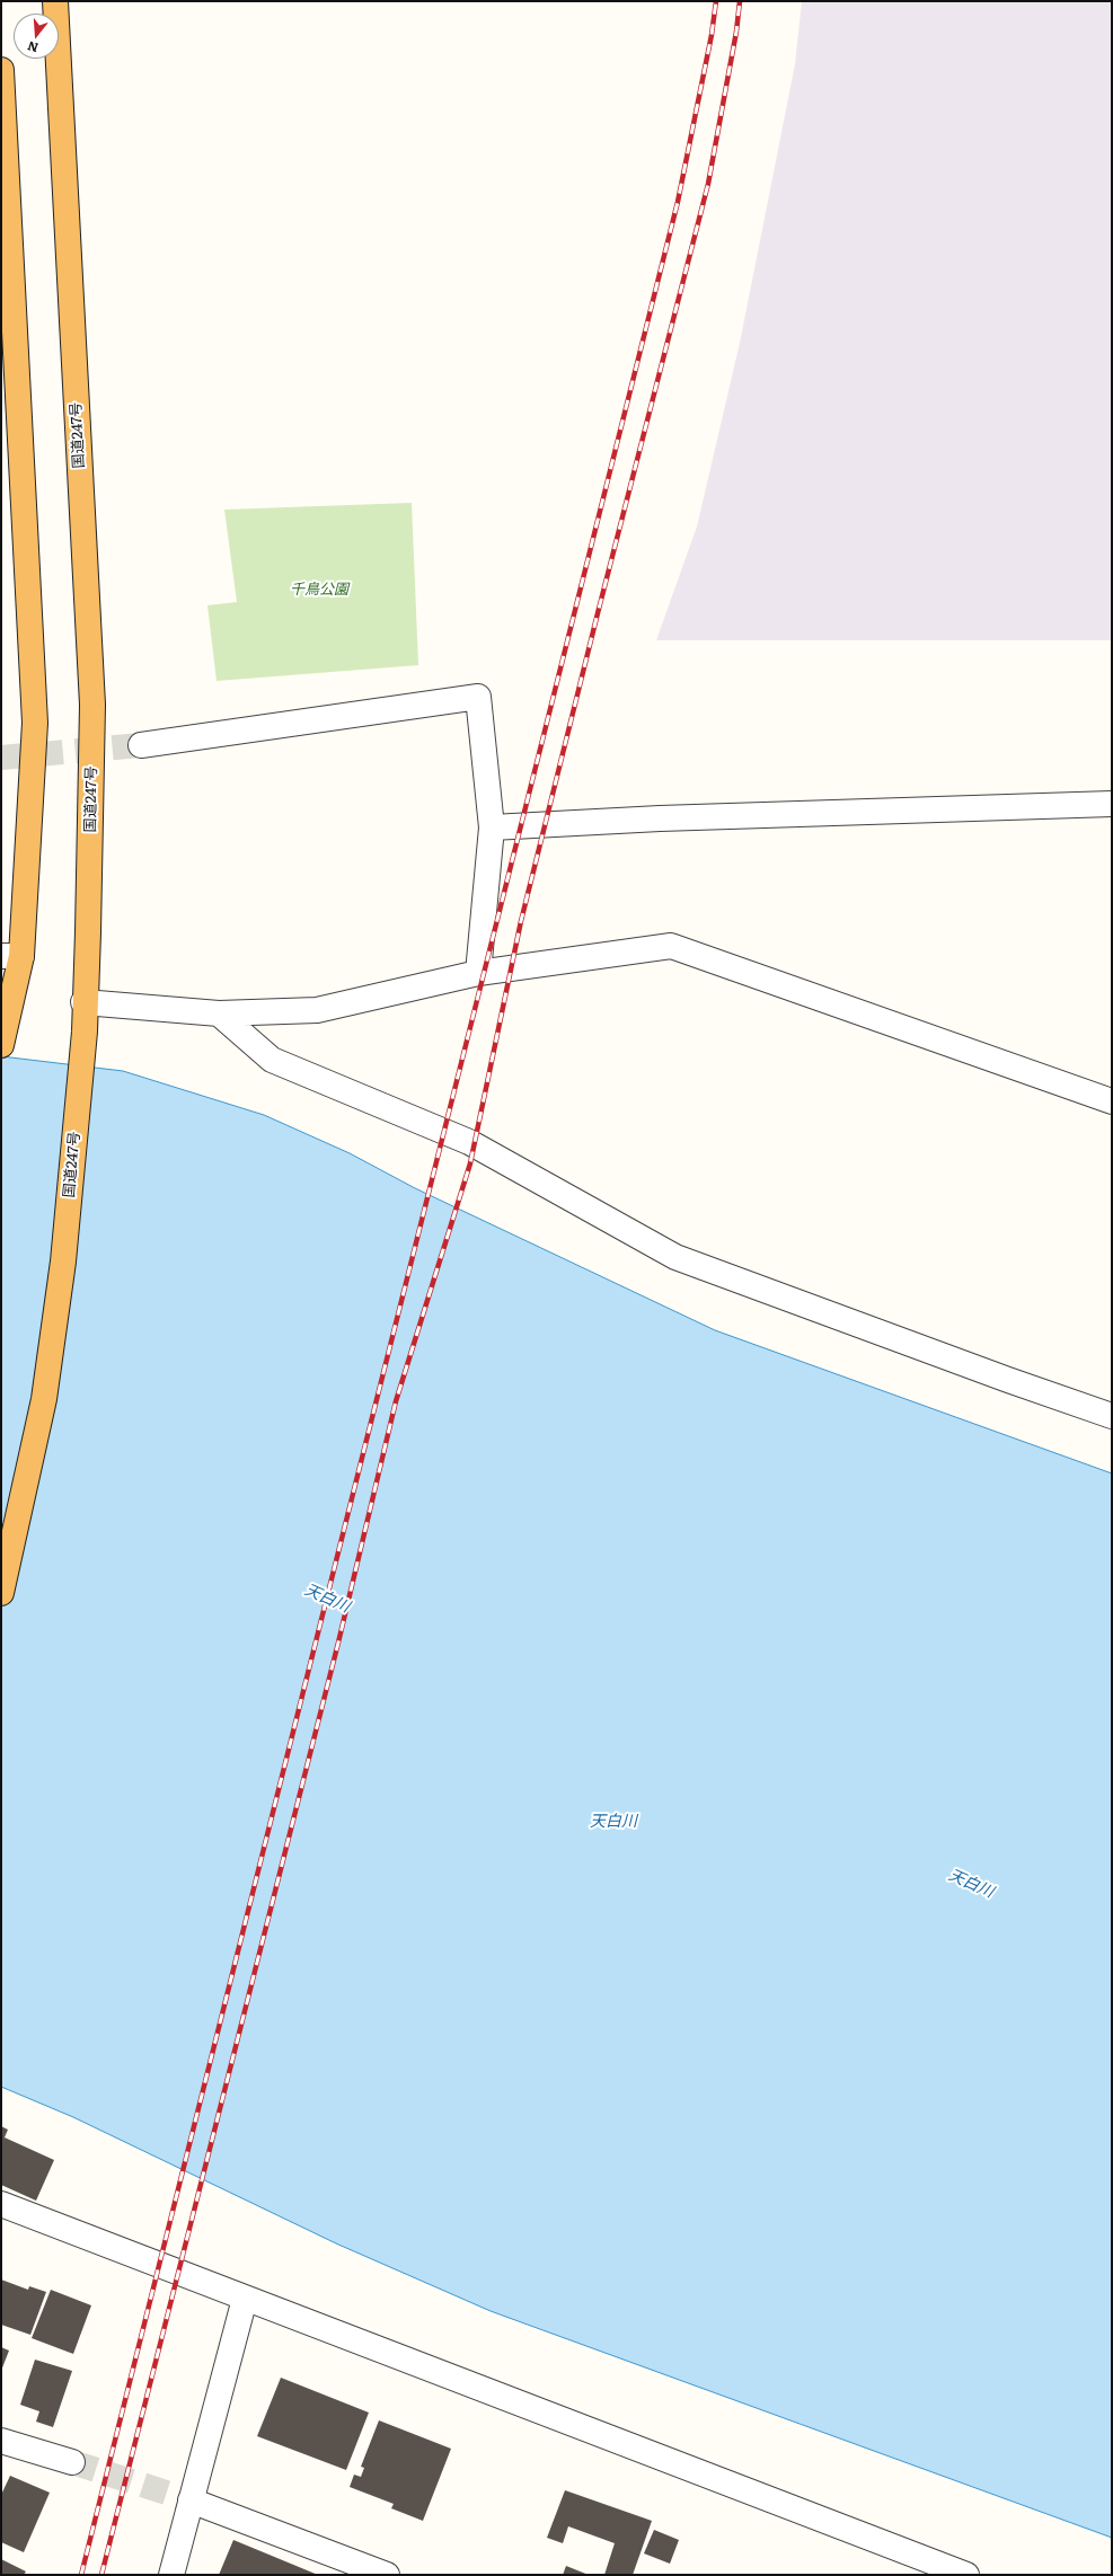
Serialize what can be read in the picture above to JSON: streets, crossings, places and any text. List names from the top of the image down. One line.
{"streets":{"highway":["国道247号"]},"water":["天白川"],"parks":["千鳥公園"],"north":"bottom"}
